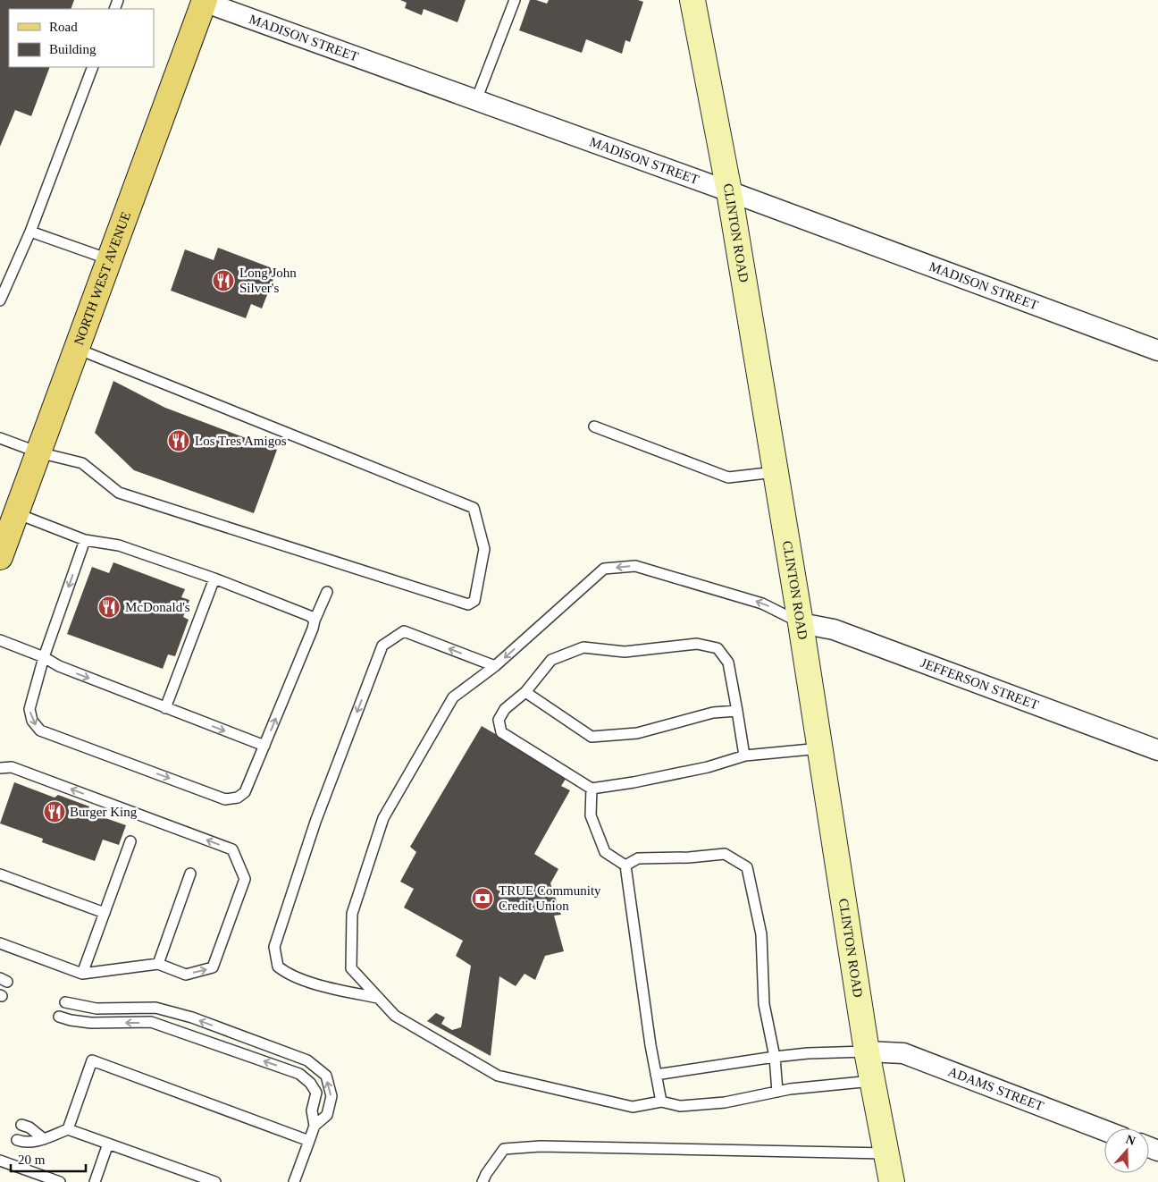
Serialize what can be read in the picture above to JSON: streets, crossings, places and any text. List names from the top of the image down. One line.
{"streets":{"main road":["CLINTON ROAD","NORTH WEST AVENUE"],"street":["MADISON STREET","JEFFERSON STREET","ADAMS STREET"]},"crossings":[["MADISON STREET","CLINTON ROAD"],["MADISON STREET","NORTH WEST AVENUE"],["CLINTON ROAD","JEFFERSON STREET"],["CLINTON ROAD","ADAMS STREET"]],"places":{"restaurant":["Long John Silver's","Los Tres Amigos","McDonald's","Burger King"],"bank":["TRUE Community Credit Union"]},"legend":["Road","Building"],"scale_bar":"20 m","north":"top"}
